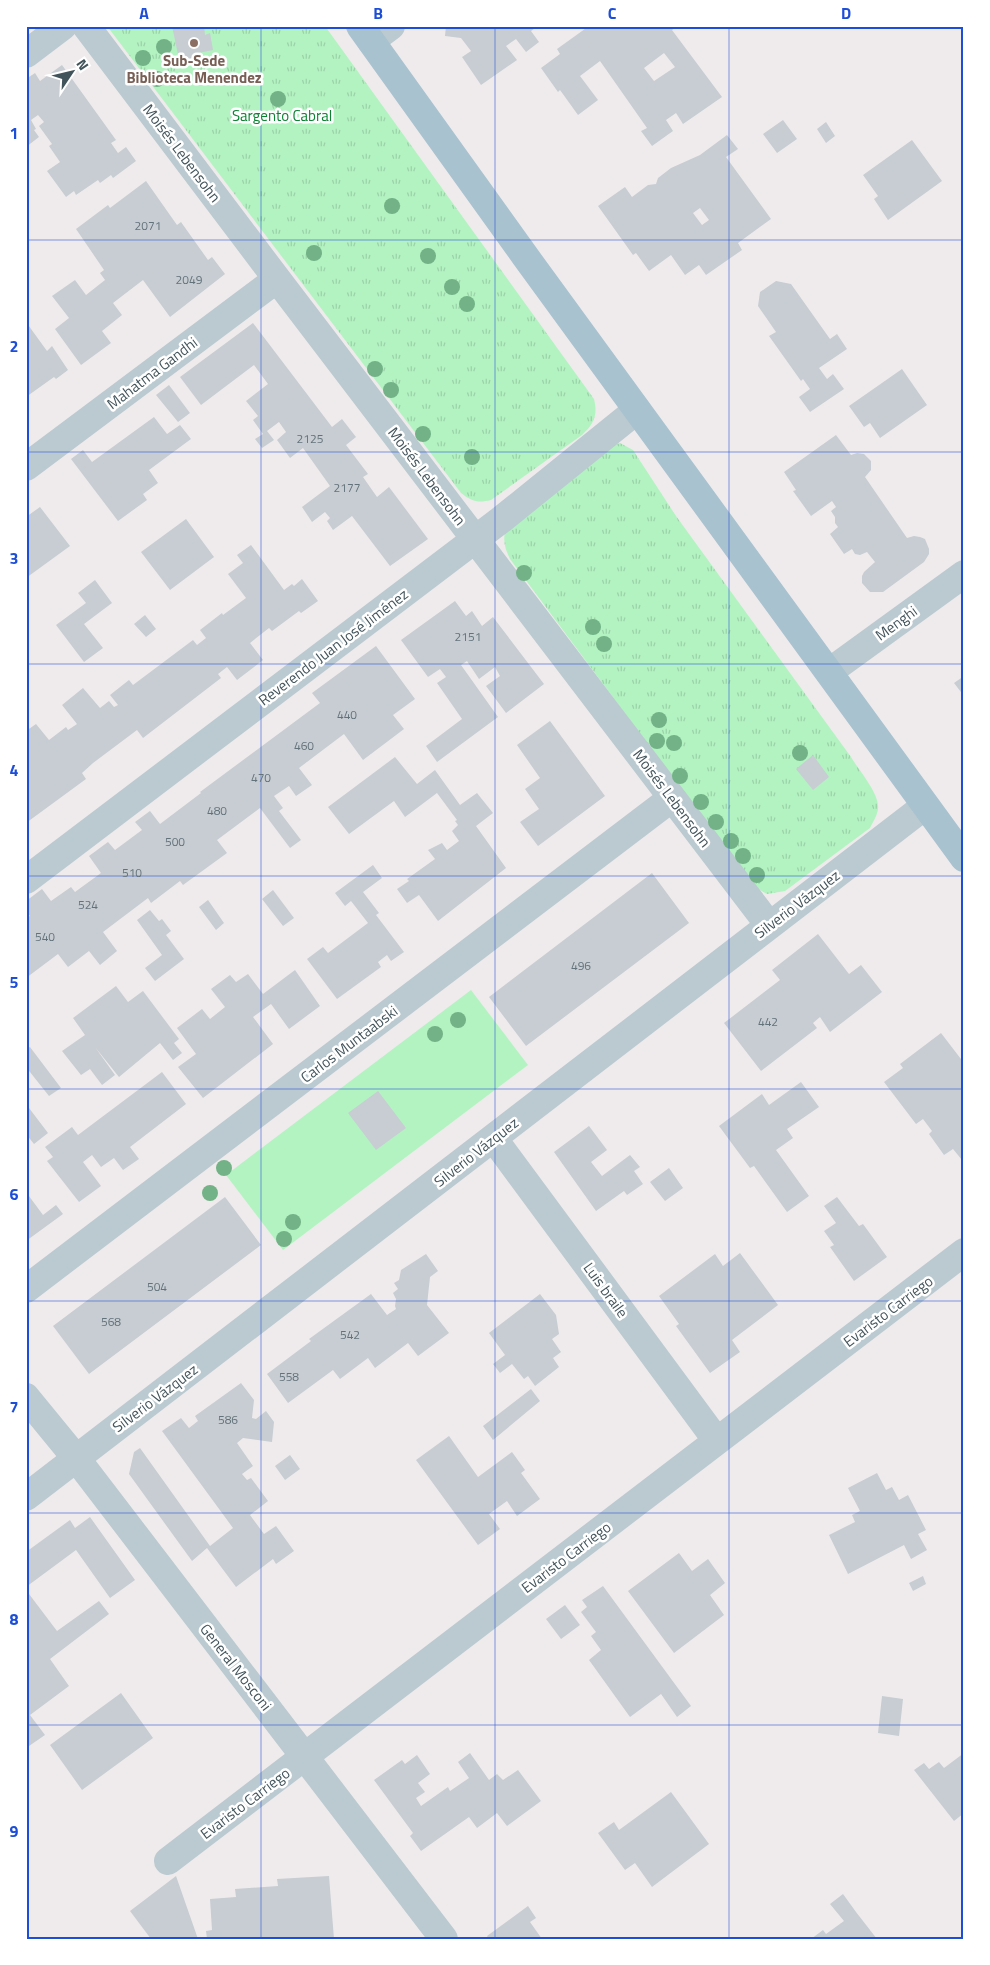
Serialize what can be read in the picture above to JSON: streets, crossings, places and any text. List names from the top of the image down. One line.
{"streets":{"street":["Moisés Lebensohn","Mahatma Gandhi","Menghi","Reverendo Juan José Jiménez","Silverio Vázquez","Carlos Muntaabski","Luis braile","Evaristo Carriego","General Mosconi"]},"crossings":[["Moisés Lebensohn","Mahatma Gandhi"],["Moisés Lebensohn","Reverendo Juan José Jiménez"],["Moisés Lebensohn","Silverio Vázquez"],["Moisés Lebensohn","Carlos Muntaabski"],["Silverio Vázquez","Luis braile"],["Silverio Vázquez","General Mosconi"],["Luis braile","Evaristo Carriego"],["Evaristo Carriego","General Mosconi"]],"parks":["Sargento Cabral"],"places":["Sub-Sede Biblioteca Menendez"],"house_numbers":["2071","2049","2125","2177","2151","440","460","470","480","500","510","524","540","496","442","504","568","542","558","586"],"north":"top right","grid":{"columns":["A","B","C","D"],"rows":["1","2","3","4","5","6","7","8","9"]}}
